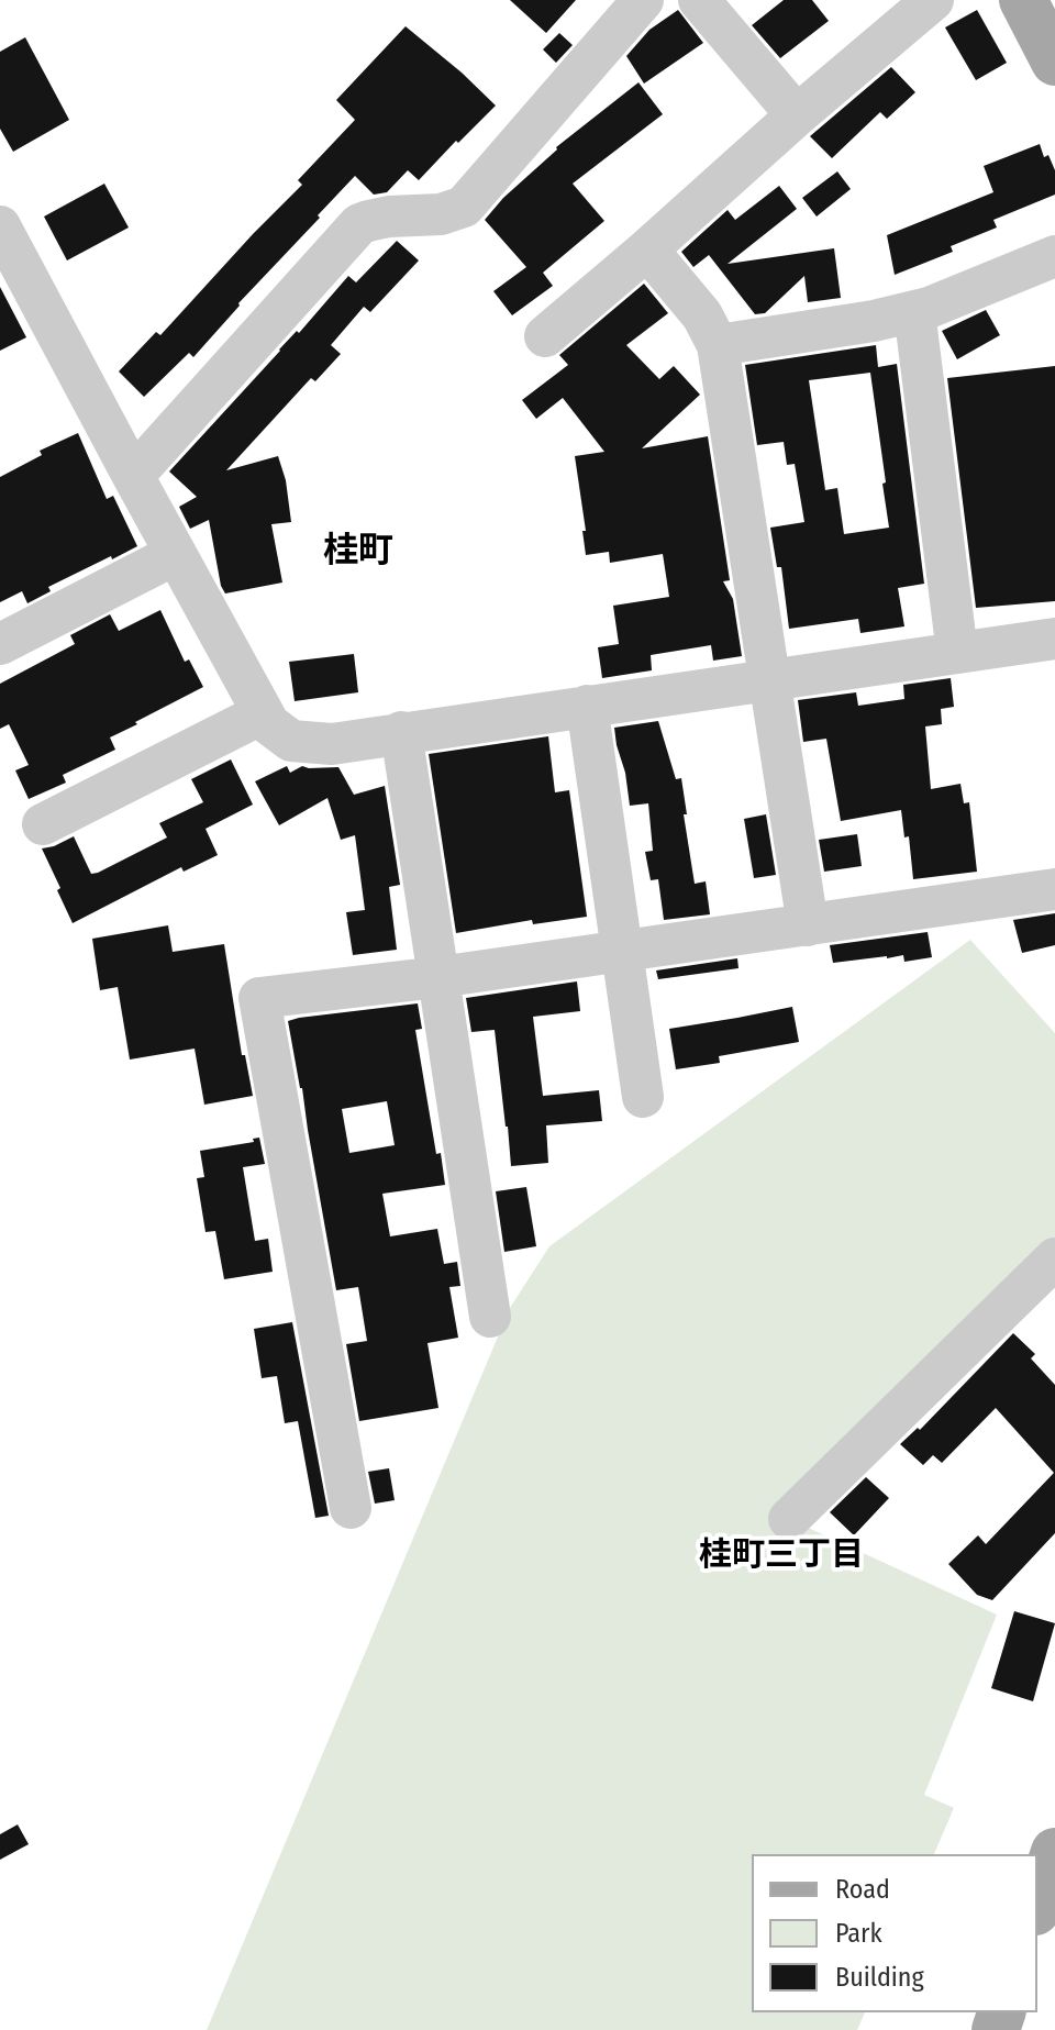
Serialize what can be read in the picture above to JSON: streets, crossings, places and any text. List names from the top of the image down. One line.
{"districts":["桂町","桂町三丁目"],"legend":["Road","Park","Building"]}
